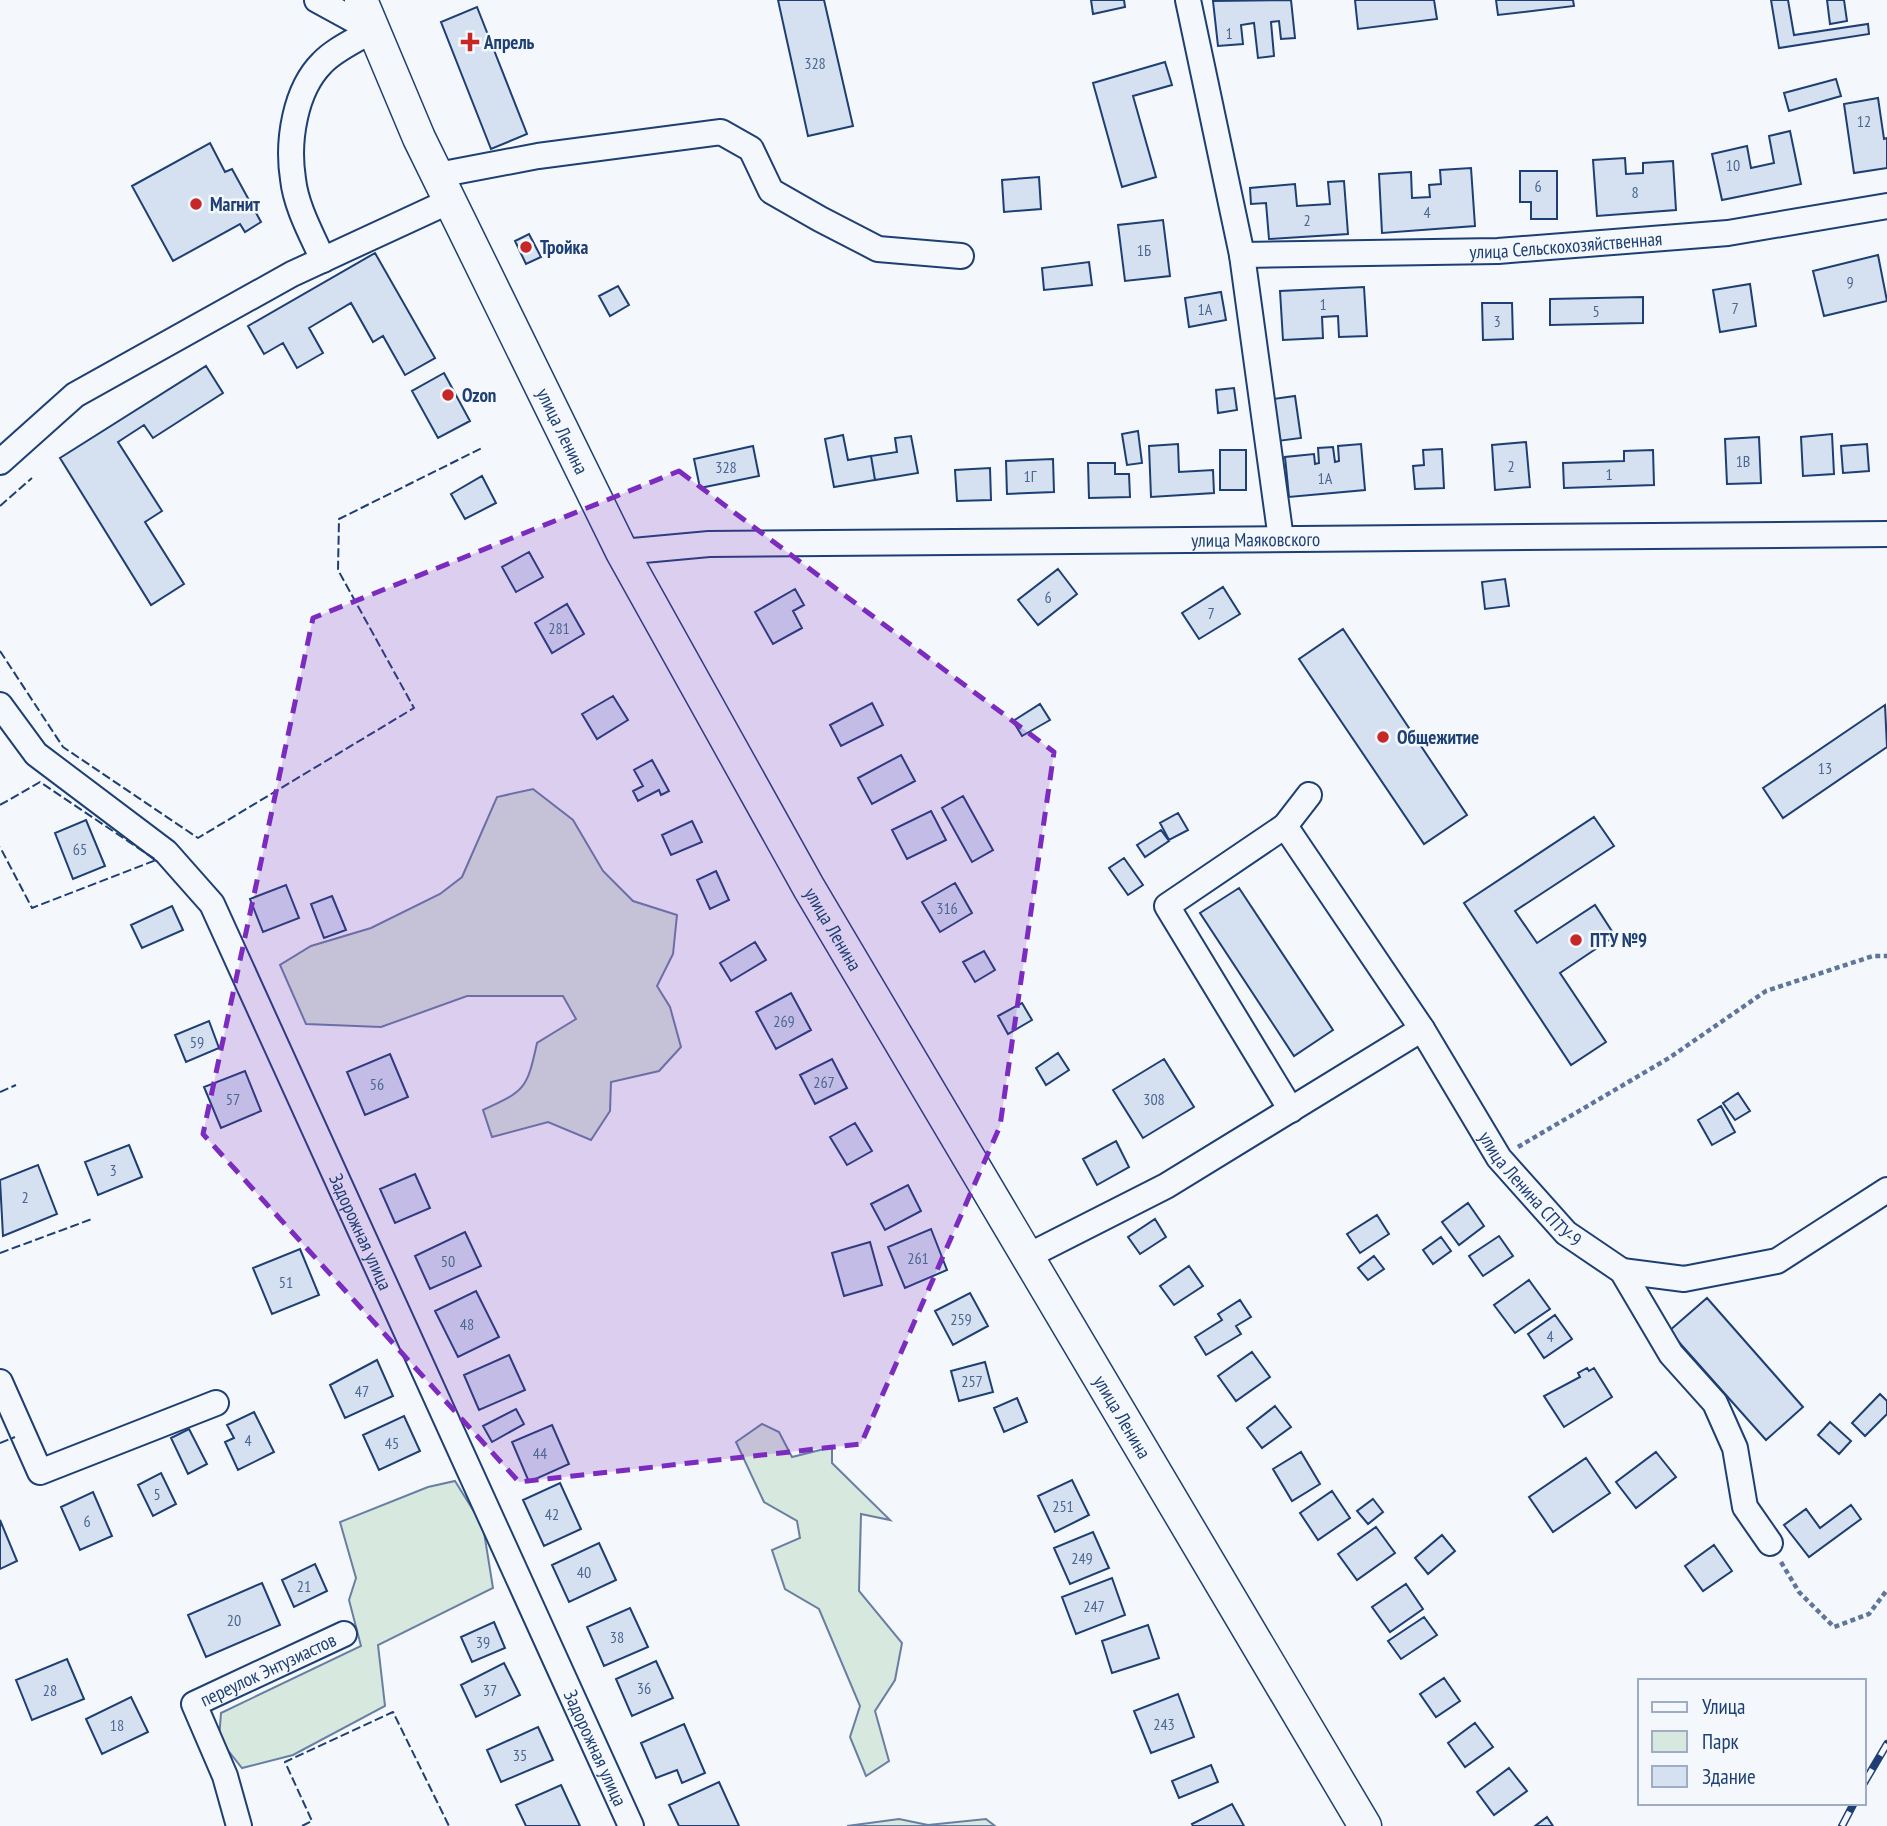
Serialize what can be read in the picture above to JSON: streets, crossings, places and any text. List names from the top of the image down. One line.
{"streets":{"main road":["улица Ленина"],"street":["улица Сельскохозяйственная","улица Маяковского","улица Ленина СПТУ-9","Задорожная улица","переулок Энтузиастов"]},"crossings":[["улица Ленина","улица Маяковского"]],"places":{"health":["Апрель"],"other":["Магнит","Тройка","Ozon","Общежитие","ПТУ №9"]},"house_numbers":["1","328","12","10","6","8","4","2","1Б","9","1","7","1А","5","3","1В","2","328","1","1Г","1А","6","7","281","13","65","316","269","59","267","56","57","308","3","2","261","50","51","259","48","4","257","47","4","45","44","5","251","42","6","249","40","21","247","20","38","39","36","28","37","243","18","35"],"legend":["Улица","Парк","Здание"]}
